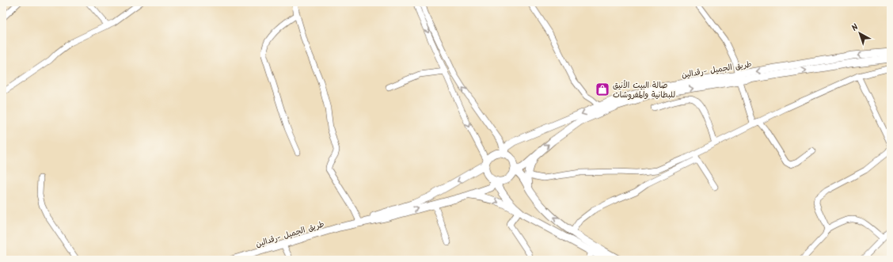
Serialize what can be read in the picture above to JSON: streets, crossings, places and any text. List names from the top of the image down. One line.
{"streets":{"main road":["طريق الجميل -رقدالين"]},"places":{"shop":["صالة البيت الأنيق للبطانية والمفروشات"]},"north":"top left"}
